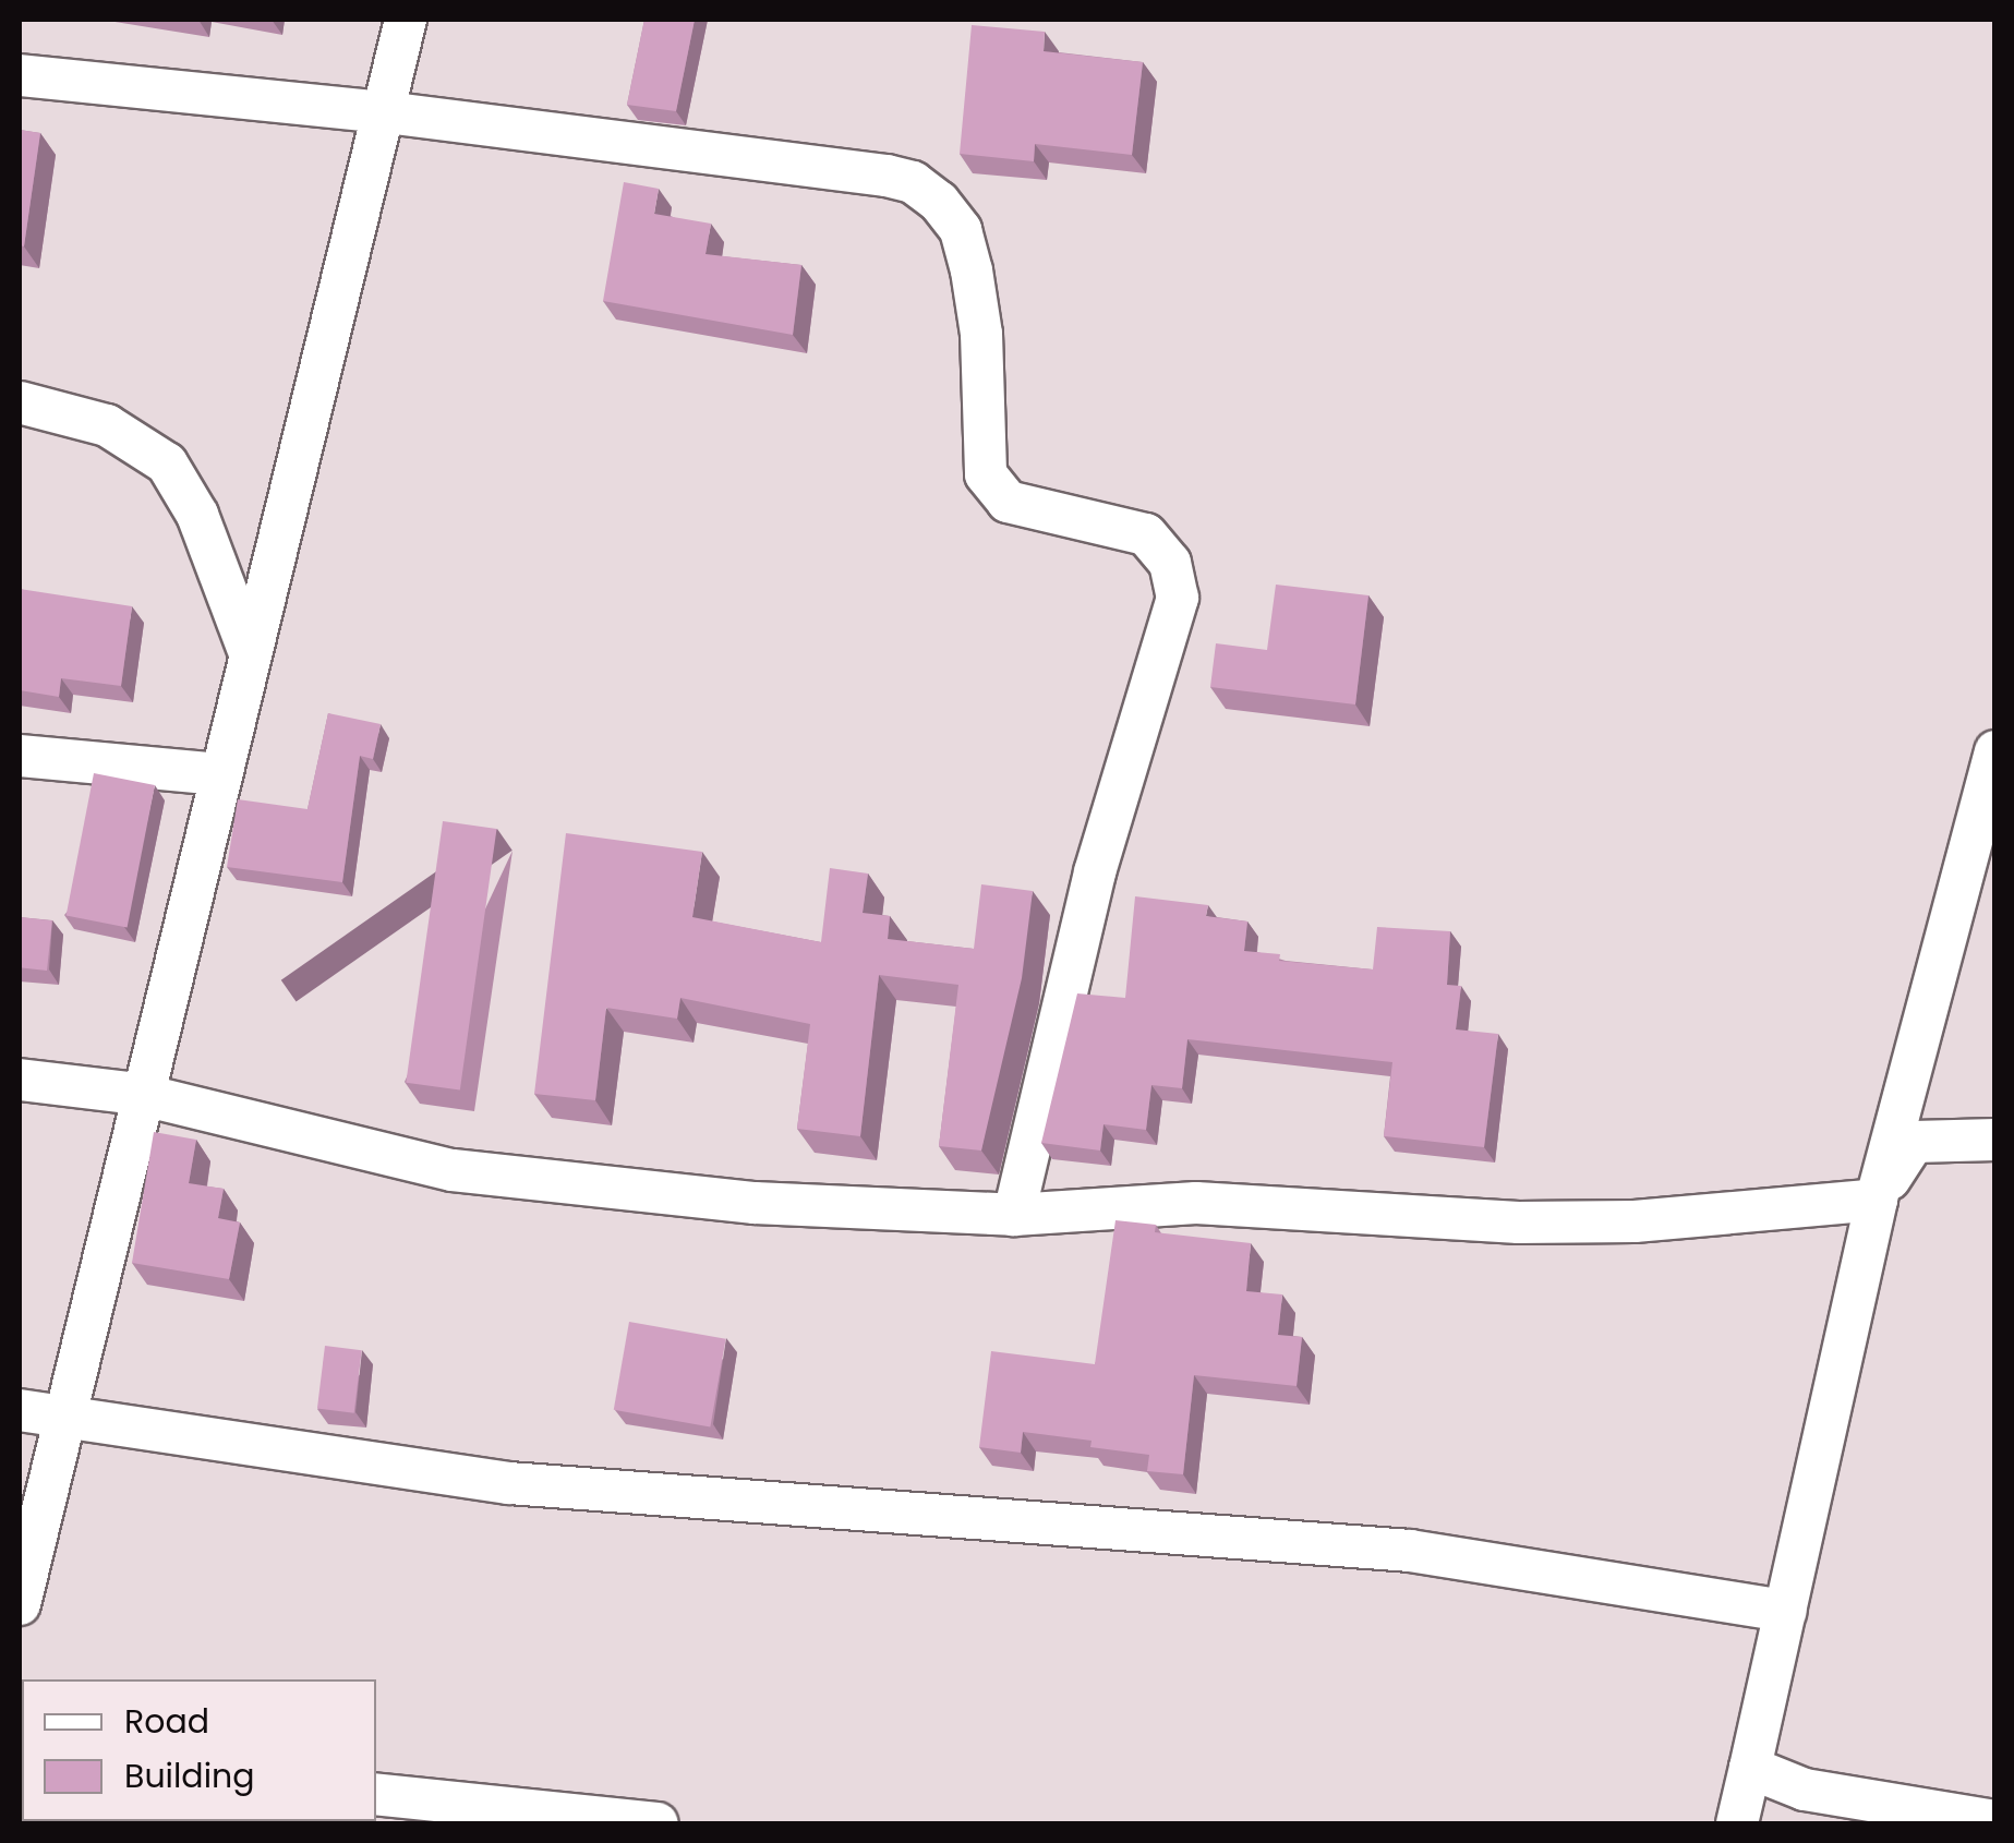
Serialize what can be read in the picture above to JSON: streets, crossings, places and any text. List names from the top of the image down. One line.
{"legend":["Road","Building"]}
